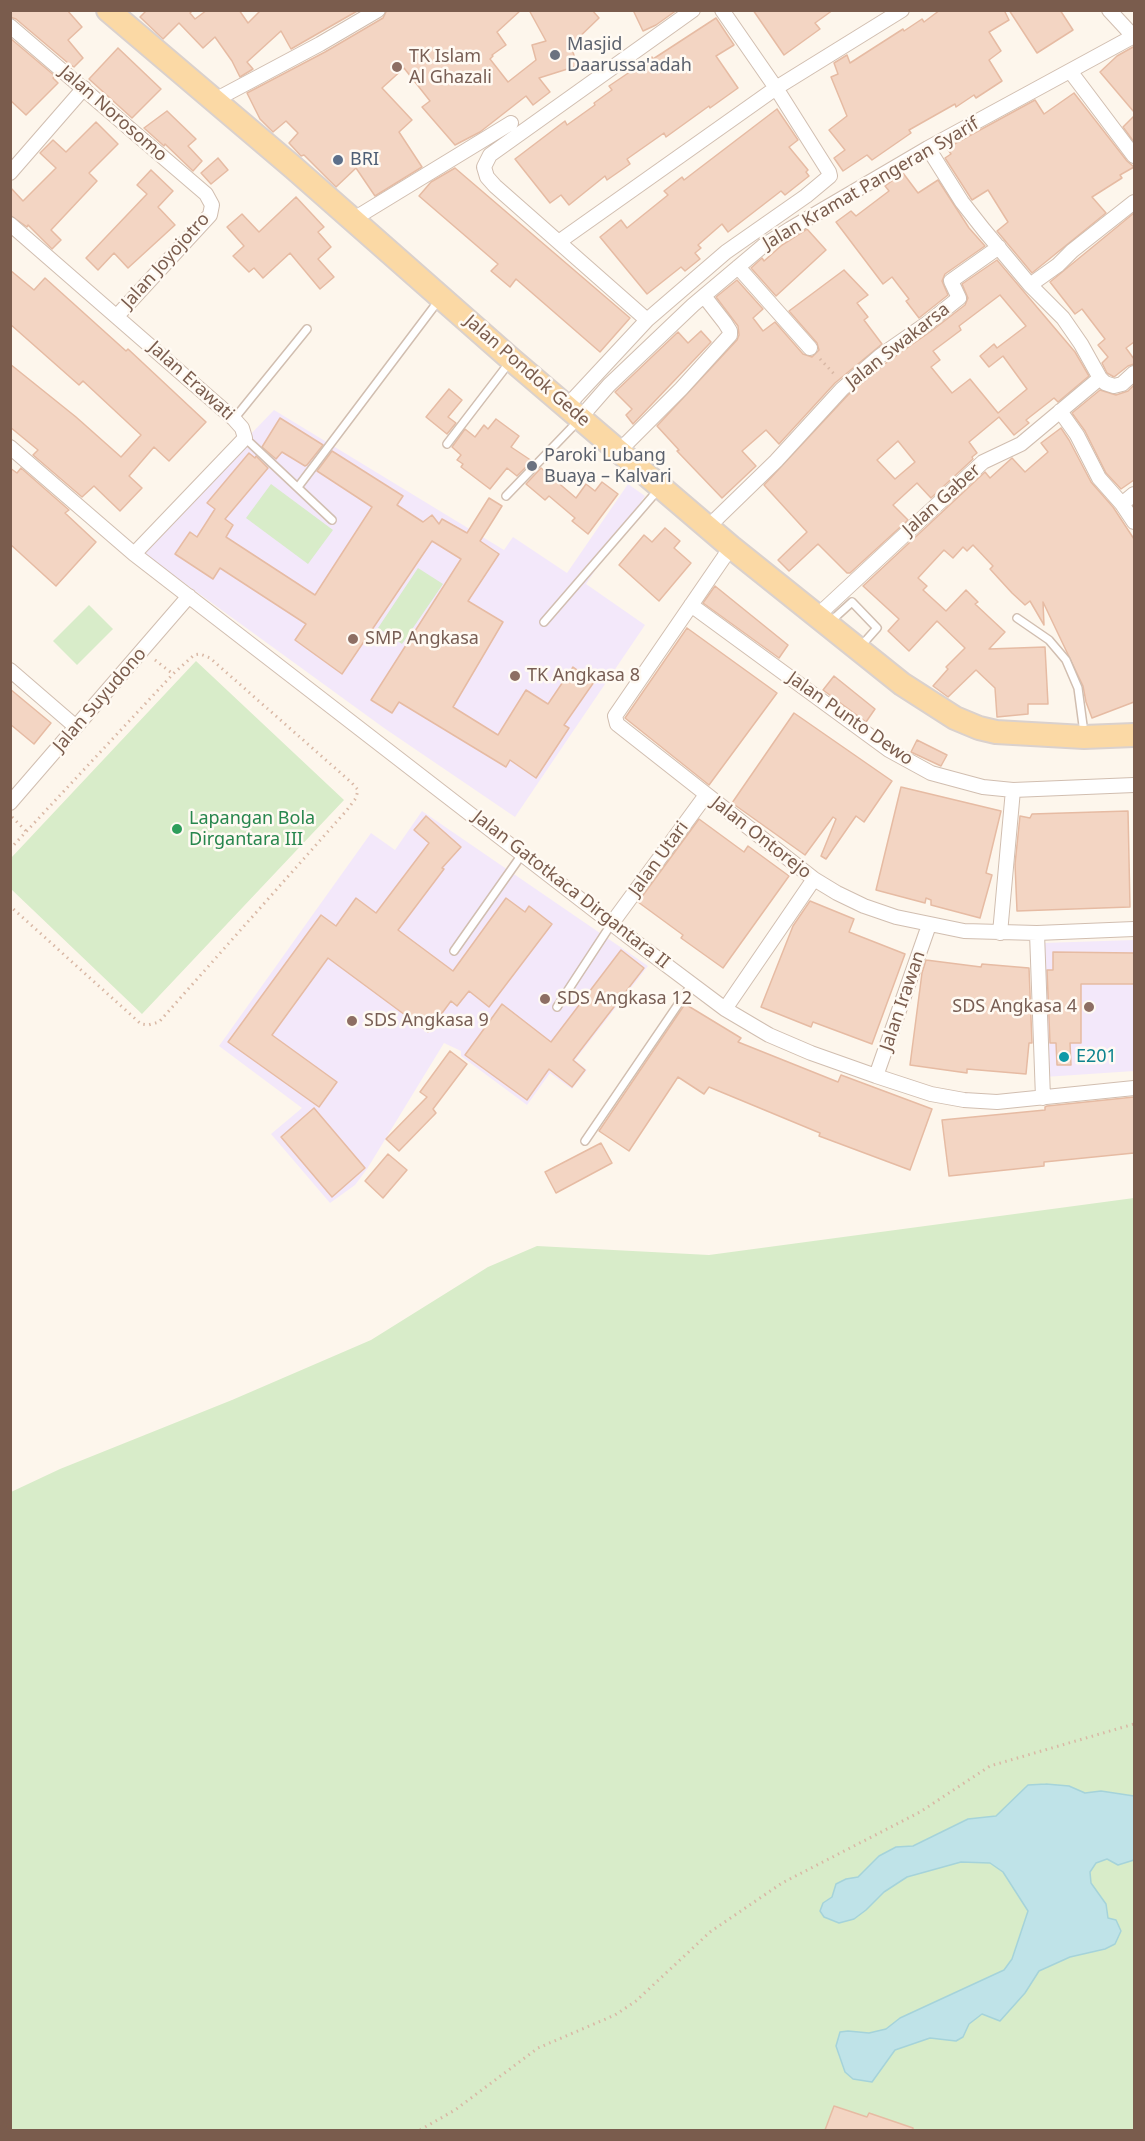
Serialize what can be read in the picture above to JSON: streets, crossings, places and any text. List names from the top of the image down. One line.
{"streets":{"main road":["Jalan Pondok Gede"],"street":["Jalan Norosomo","Jalan Kramat Pangeran Syarif","Jalan Joyojotro","Jalan Swakarsa","Jalan Erawati","Jalan Gaber","Jalan Suyudono","Jalan Punto Dewo","Jalan Ontorejo","Jalan Utari","Jalan Gatotkaca Dirgantara II","Jalan Irawan"]},"crossings":[["Jalan Norosomo","Jalan Joyojotro"],["Jalan Kramat Pangeran Syarif","Jalan Pondok Gede"],["Jalan Joyojotro","Jalan Erawati"],["Jalan Swakarsa","Jalan Pondok Gede"],["Jalan Pondok Gede","Jalan Gaber"],["Jalan Pondok Gede","Jalan Ontorejo"],["Jalan Erawati","Jalan Gatotkaca Dirgantara II"],["Jalan Suyudono","Jalan Gatotkaca Dirgantara II"],["Jalan Punto Dewo","Jalan Ontorejo"],["Jalan Ontorejo","Jalan Utari"],["Jalan Ontorejo","Jalan Irawan"],["Jalan Utari","Jalan Gatotkaca Dirgantara II"],["Jalan Gatotkaca Dirgantara II","Jalan Irawan"]],"places":["Masjid Daarussa'adah","TK Islam Al Ghazali","BRI","Paroki Lubang Buaya – Kalvari","SMP Angkasa","TK Angkasa 8","Lapangan Bola Dirgantara III","SDS Angkasa 12","SDS Angkasa 4","SDS Angkasa 9","E201"]}
